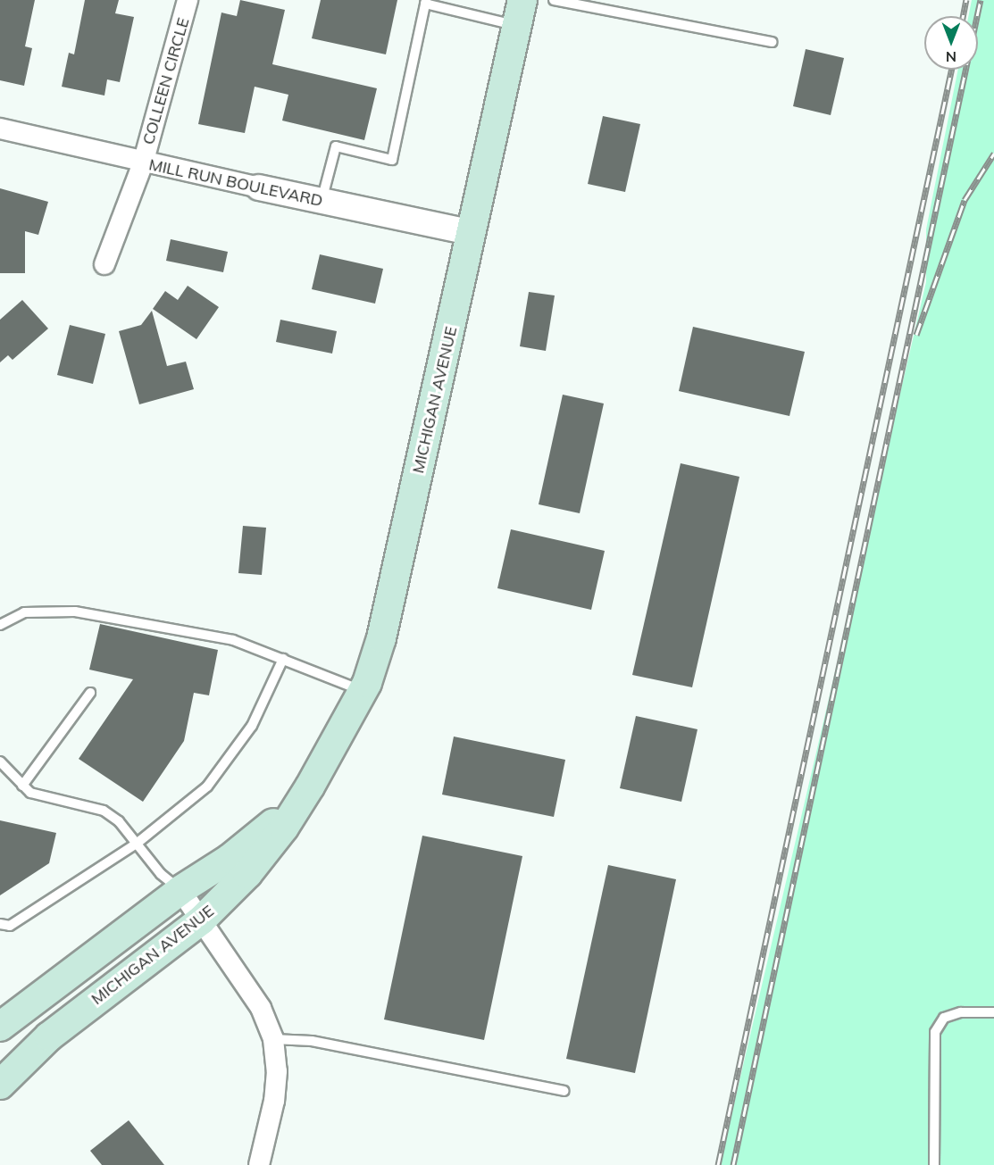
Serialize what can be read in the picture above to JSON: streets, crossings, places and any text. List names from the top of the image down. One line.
{"streets":{"main road":["MICHIGAN AVENUE"],"street":["COLLEEN CIRCLE","MILL RUN BOULEVARD"]},"crossings":[["COLLEEN CIRCLE","MILL RUN BOULEVARD"],["MILL RUN BOULEVARD","MICHIGAN AVENUE"]],"north":"bottom"}
